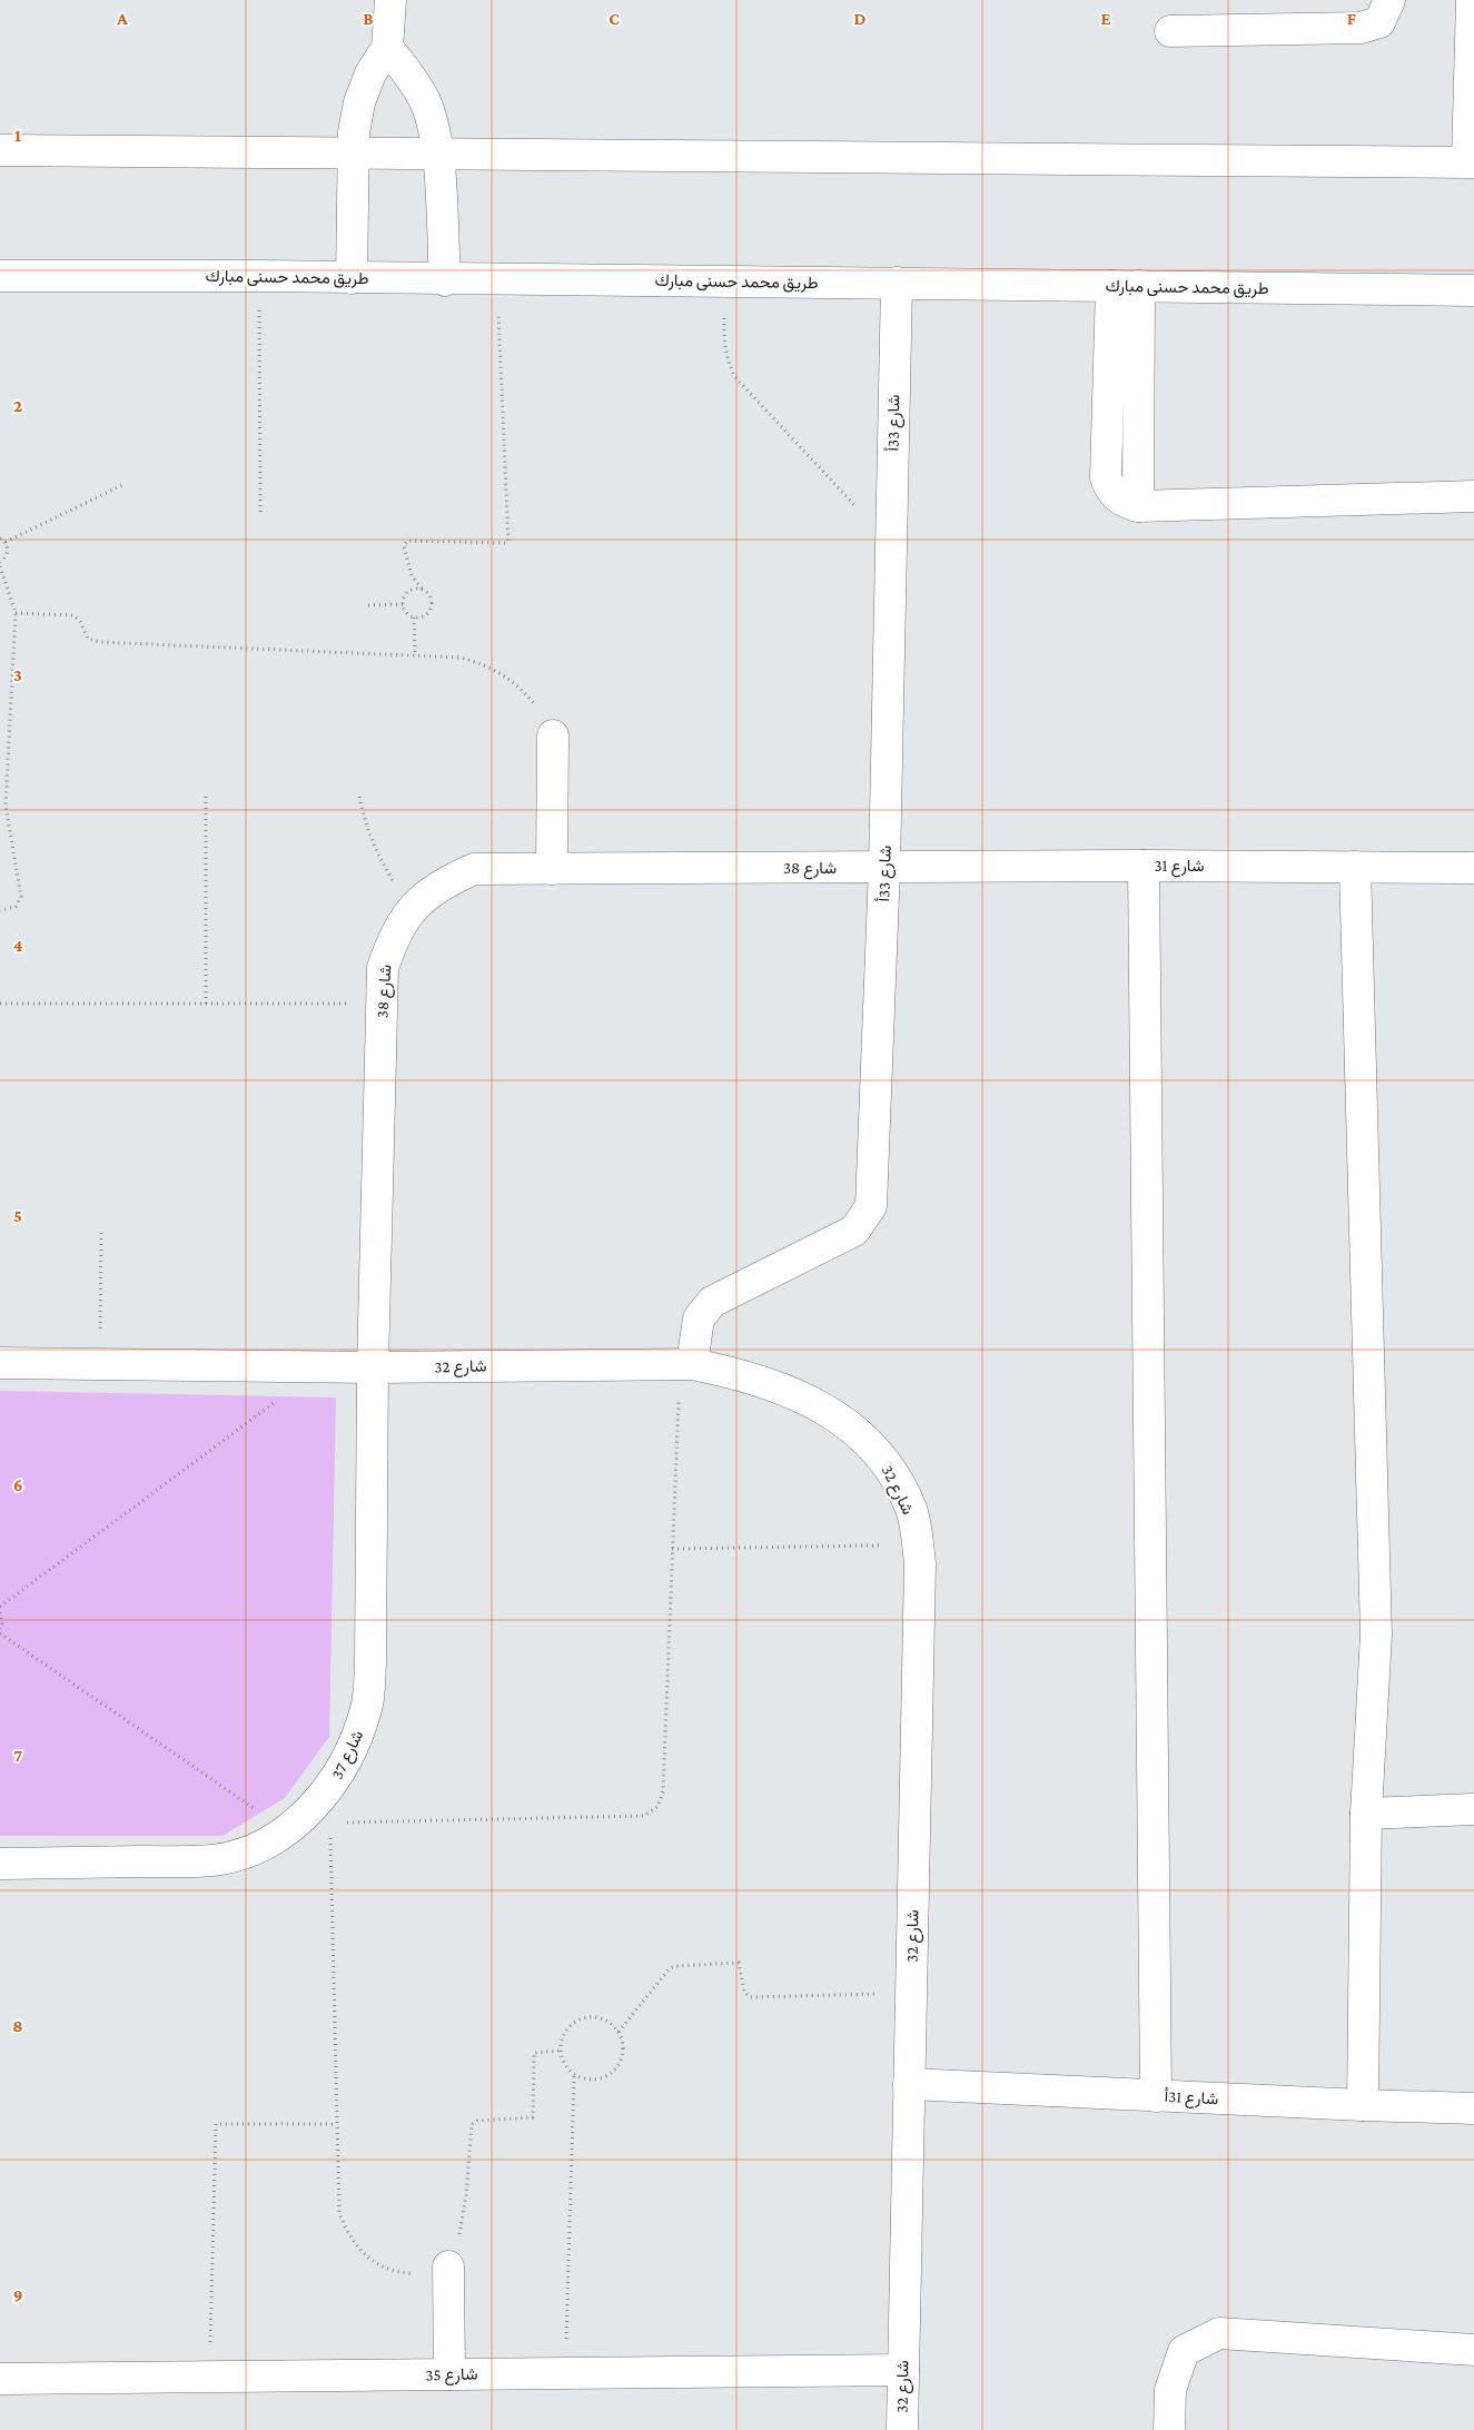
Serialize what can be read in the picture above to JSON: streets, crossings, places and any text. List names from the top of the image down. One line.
{"streets":{"main road":["طريق محمد حسنى مبارك","شارع 33أ","شارع 31","شارع 38","شارع 32","شارع 37","شارع 31أ","شارع 35"]},"crossings":[["طريق محمد حسنى مبارك","شارع 33أ"],["شارع 33أ","شارع 31"],["شارع 33أ","شارع 38"],["شارع 33أ","شارع 32"],["شارع 31","شارع 38"],["شارع 38","شارع 32"],["شارع 38","شارع 37"],["شارع 32","شارع 37"],["شارع 32","شارع 31أ"],["شارع 32","شارع 35"]],"grid":{"columns":["A","B","C","D","E","F"],"rows":["1","2","3","4","5","6","7","8","9"]}}
